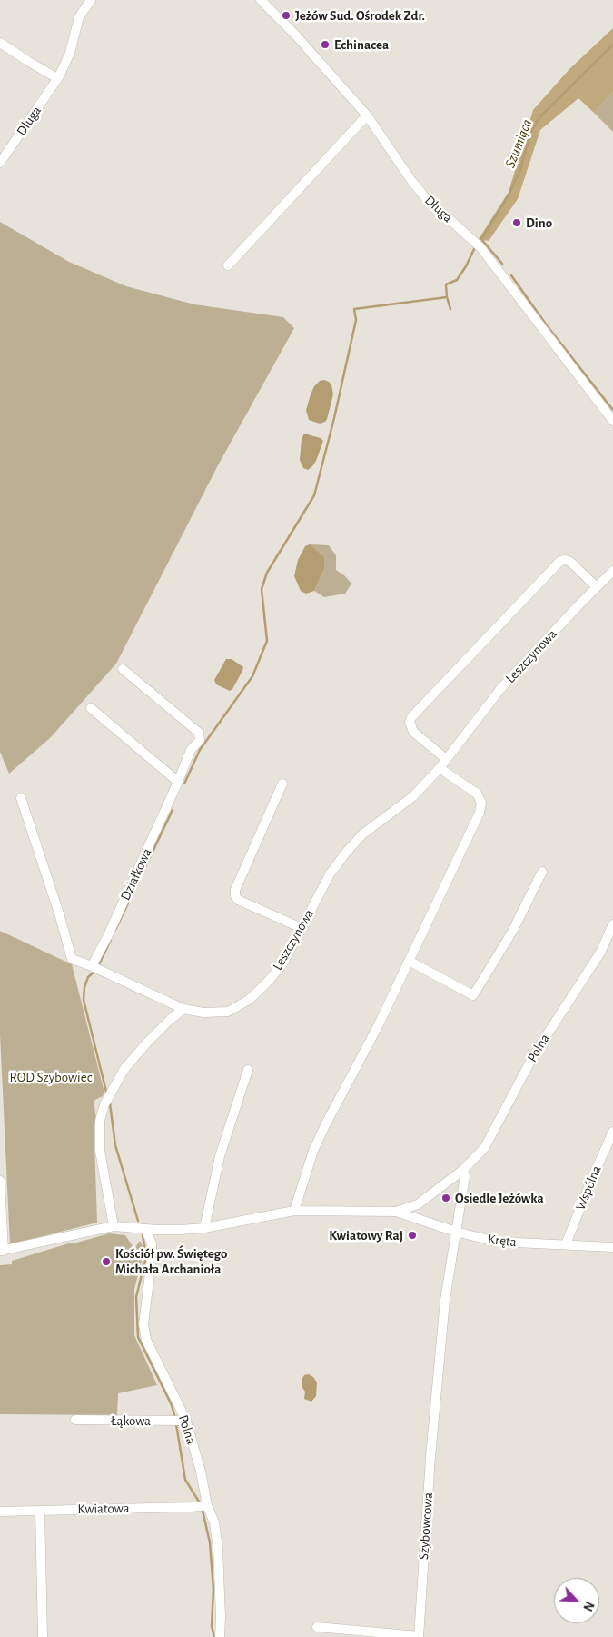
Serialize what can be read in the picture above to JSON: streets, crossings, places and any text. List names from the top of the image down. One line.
{"streets":{"street":["Długa","Leszczynowa","Działkowa","Polna","Wspólna","Kręta","Łąkowa","Kwiatowa","Szybowcowa"]},"crossings":[["Polna","Kręta"],["Polna","Łąkowa"],["Polna","Kwiatowa"],["Wspólna","Kręta"],["Kręta","Szybowcowa"]],"water":["Szumiąca"],"parks":["ROD Szybowiec"],"places":["Jeżów Sud. Ośrodek Zdr.","Echinacea","Dino","Osiedle Jeżówka","Kwiatowy Raj","Kościół pw. Świętego Michała Archanioła"],"north":"bottom right"}
